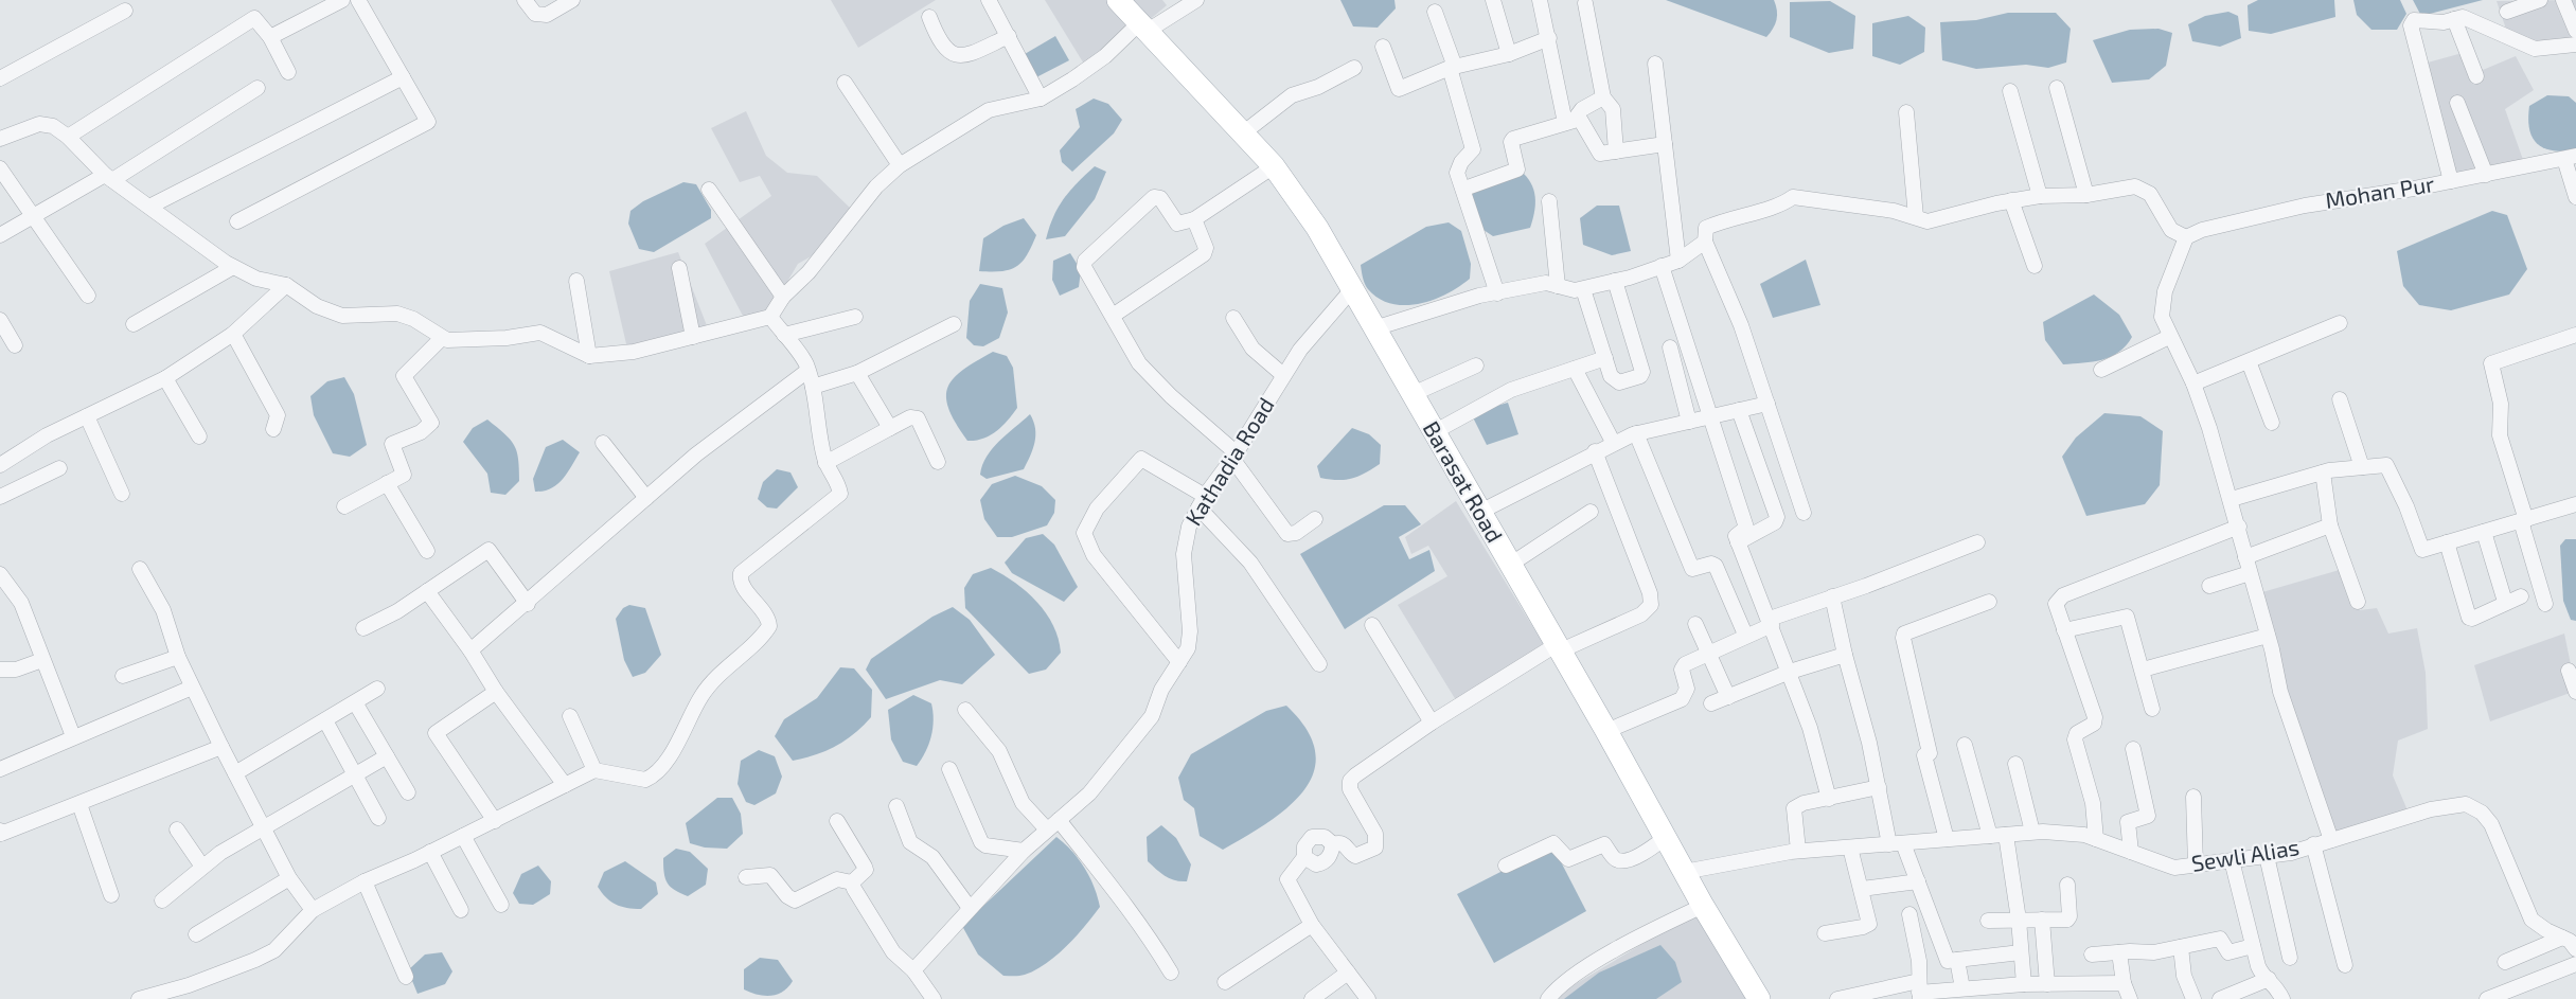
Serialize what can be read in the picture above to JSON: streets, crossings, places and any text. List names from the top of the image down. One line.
{"streets":{"main road":["Barasat Road"],"street":["Mohan Pur","Kathadia Road","Sewli Alias"]},"crossings":[["Kathadia Road","Barasat Road"],["Barasat Road","Sewli Alias"]]}
